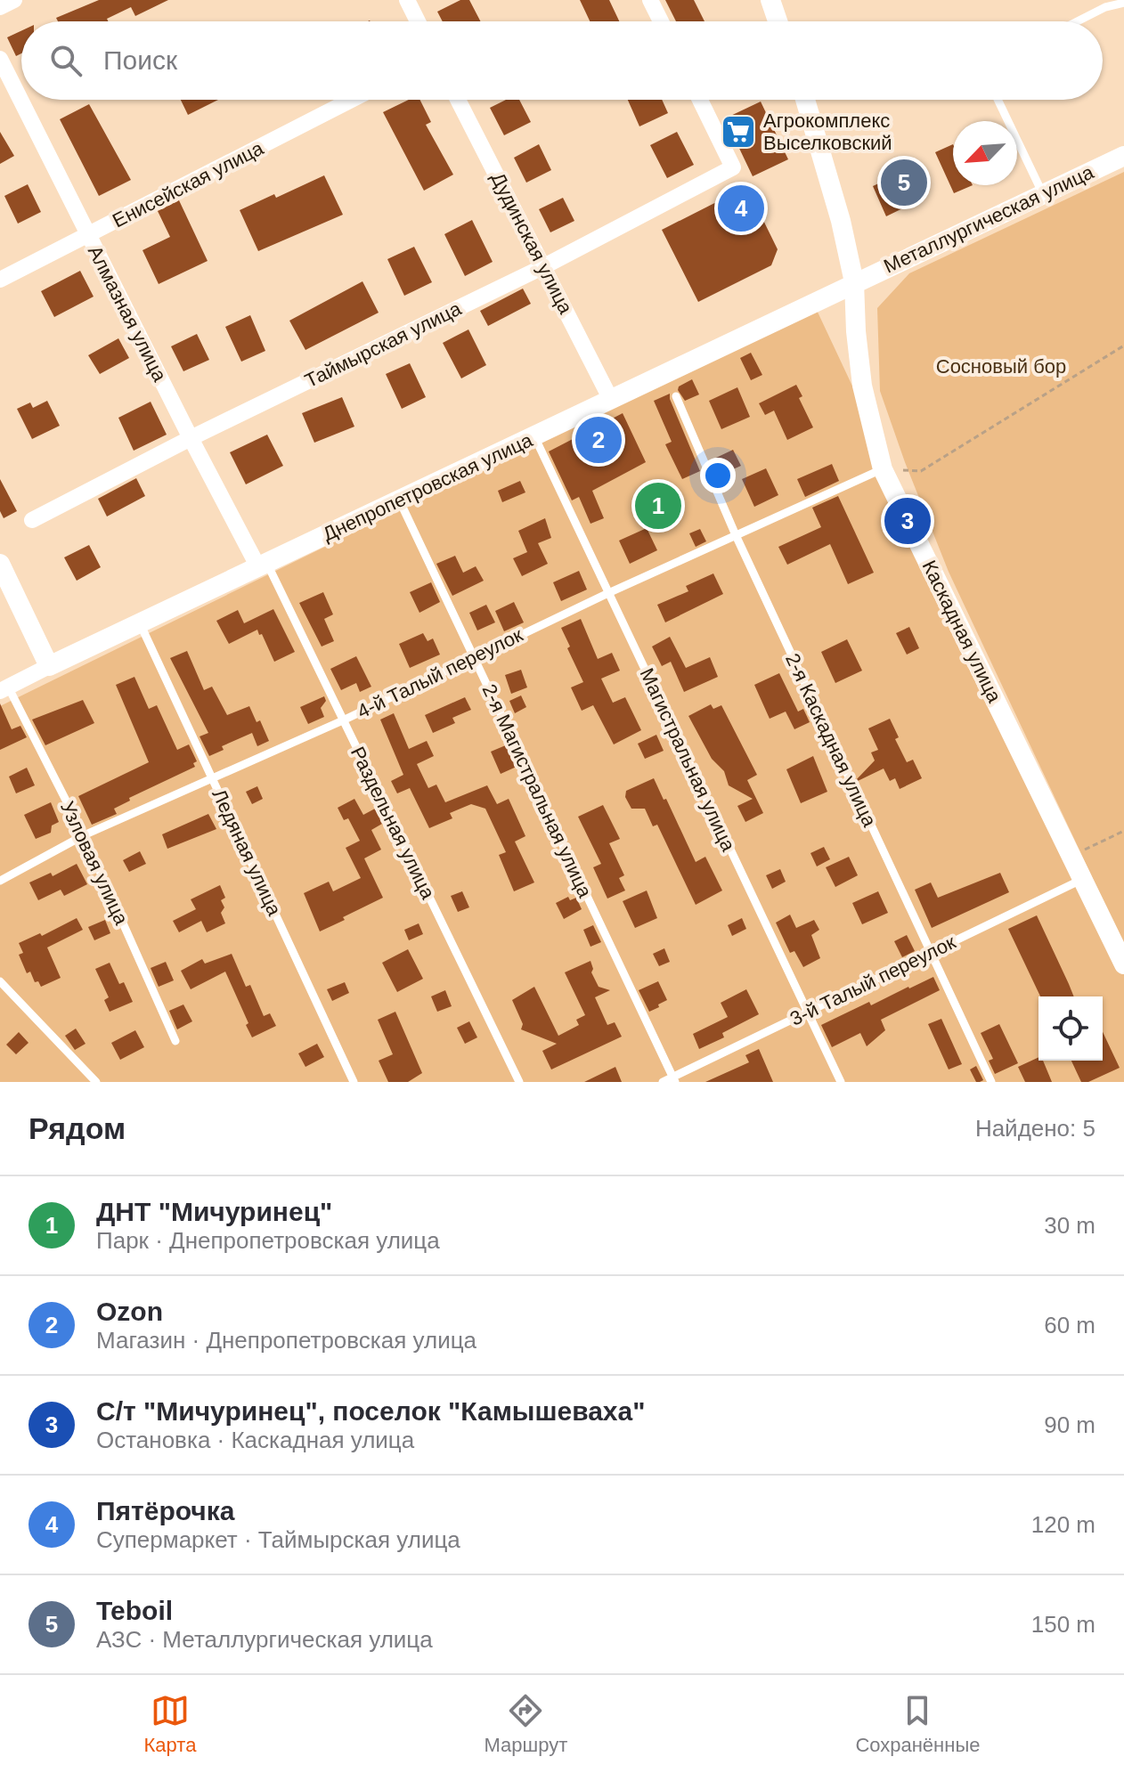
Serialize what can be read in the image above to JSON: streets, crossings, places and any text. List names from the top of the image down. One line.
{"streets":{"street":["Енисейская улица","Металлургическая улица","Дудинская улица","Алмазная улица","Таймырская улица","Днепропетровская улица","Каскадная улица"],"lane":["4-й Талый переулок","2-я Каскадная улица","Магистральная улица","2-я Магистральная улица","Раздельная улица","Ледяная улица","Узловая улица","3-й Талый переулок"]},"crossings":[["Енисейская улица","Алмазная улица"],["Металлургическая улица","Днепропетровская улица"],["Металлургическая улица","Каскадная улица"],["Дудинская улица","Таймырская улица"],["Дудинская улица","Днепропетровская улица"],["Алмазная улица","Таймырская улица"],["Алмазная улица","Днепропетровская улица"],["Алмазная улица","Раздельная улица"],["Днепропетровская улица","Каскадная улица"],["Днепропетровская улица","Магистральная улица"],["Днепропетровская улица","2-я Магистральная улица"],["Днепропетровская улица","Раздельная улица"],["Днепропетровская улица","Ледяная улица"],["Днепропетровская улица","Узловая улица"],["Каскадная улица","4-й Талый переулок"],["Каскадная улица","3-й Талый переулок"],["4-й Талый переулок","2-я Каскадная улица"],["4-й Талый переулок","Магистральная улица"],["4-й Талый переулок","2-я Магистральная улица"],["4-й Талый переулок","Раздельная улица"],["4-й Талый переулок","Ледяная улица"],["4-й Талый переулок","Узловая улица"],["2-я Каскадная улица","3-й Талый переулок"],["Магистральная улица","3-й Талый переулок"],["2-я Магистральная улица","3-й Талый переулок"]],"parks":["Сосновый бор"],"places":{"supermarket":["Агрокомплекс Выселковский"]},"north":"bottom left","page":{"search":"Поиск","pins":["5","4","2","1","3"],"heading":["Рядом","Найдено: 5"],"list":[{"mark":"1","name":"ДНТ \"Мичуринец\"","note":"Парк · Днепропетровская улица","value":"30 m"},{"mark":"2","name":"Ozon","note":"Магазин · Днепропетровская улица","value":"60 m"},{"mark":"3","name":"С/т \"Мичуринец\", поселок \"Камышеваха\"","note":"Остановка · Каскадная улица","value":"90 m"},{"mark":"4","name":"Пятёрочка","note":"Супермаркет · Таймырская улица","value":"120 m"},{"mark":"5","name":"Teboil","note":"АЗС · Металлургическая улица","value":"150 m"}],"nav":["Карта","Маршрут","Сохранённые"]}}
